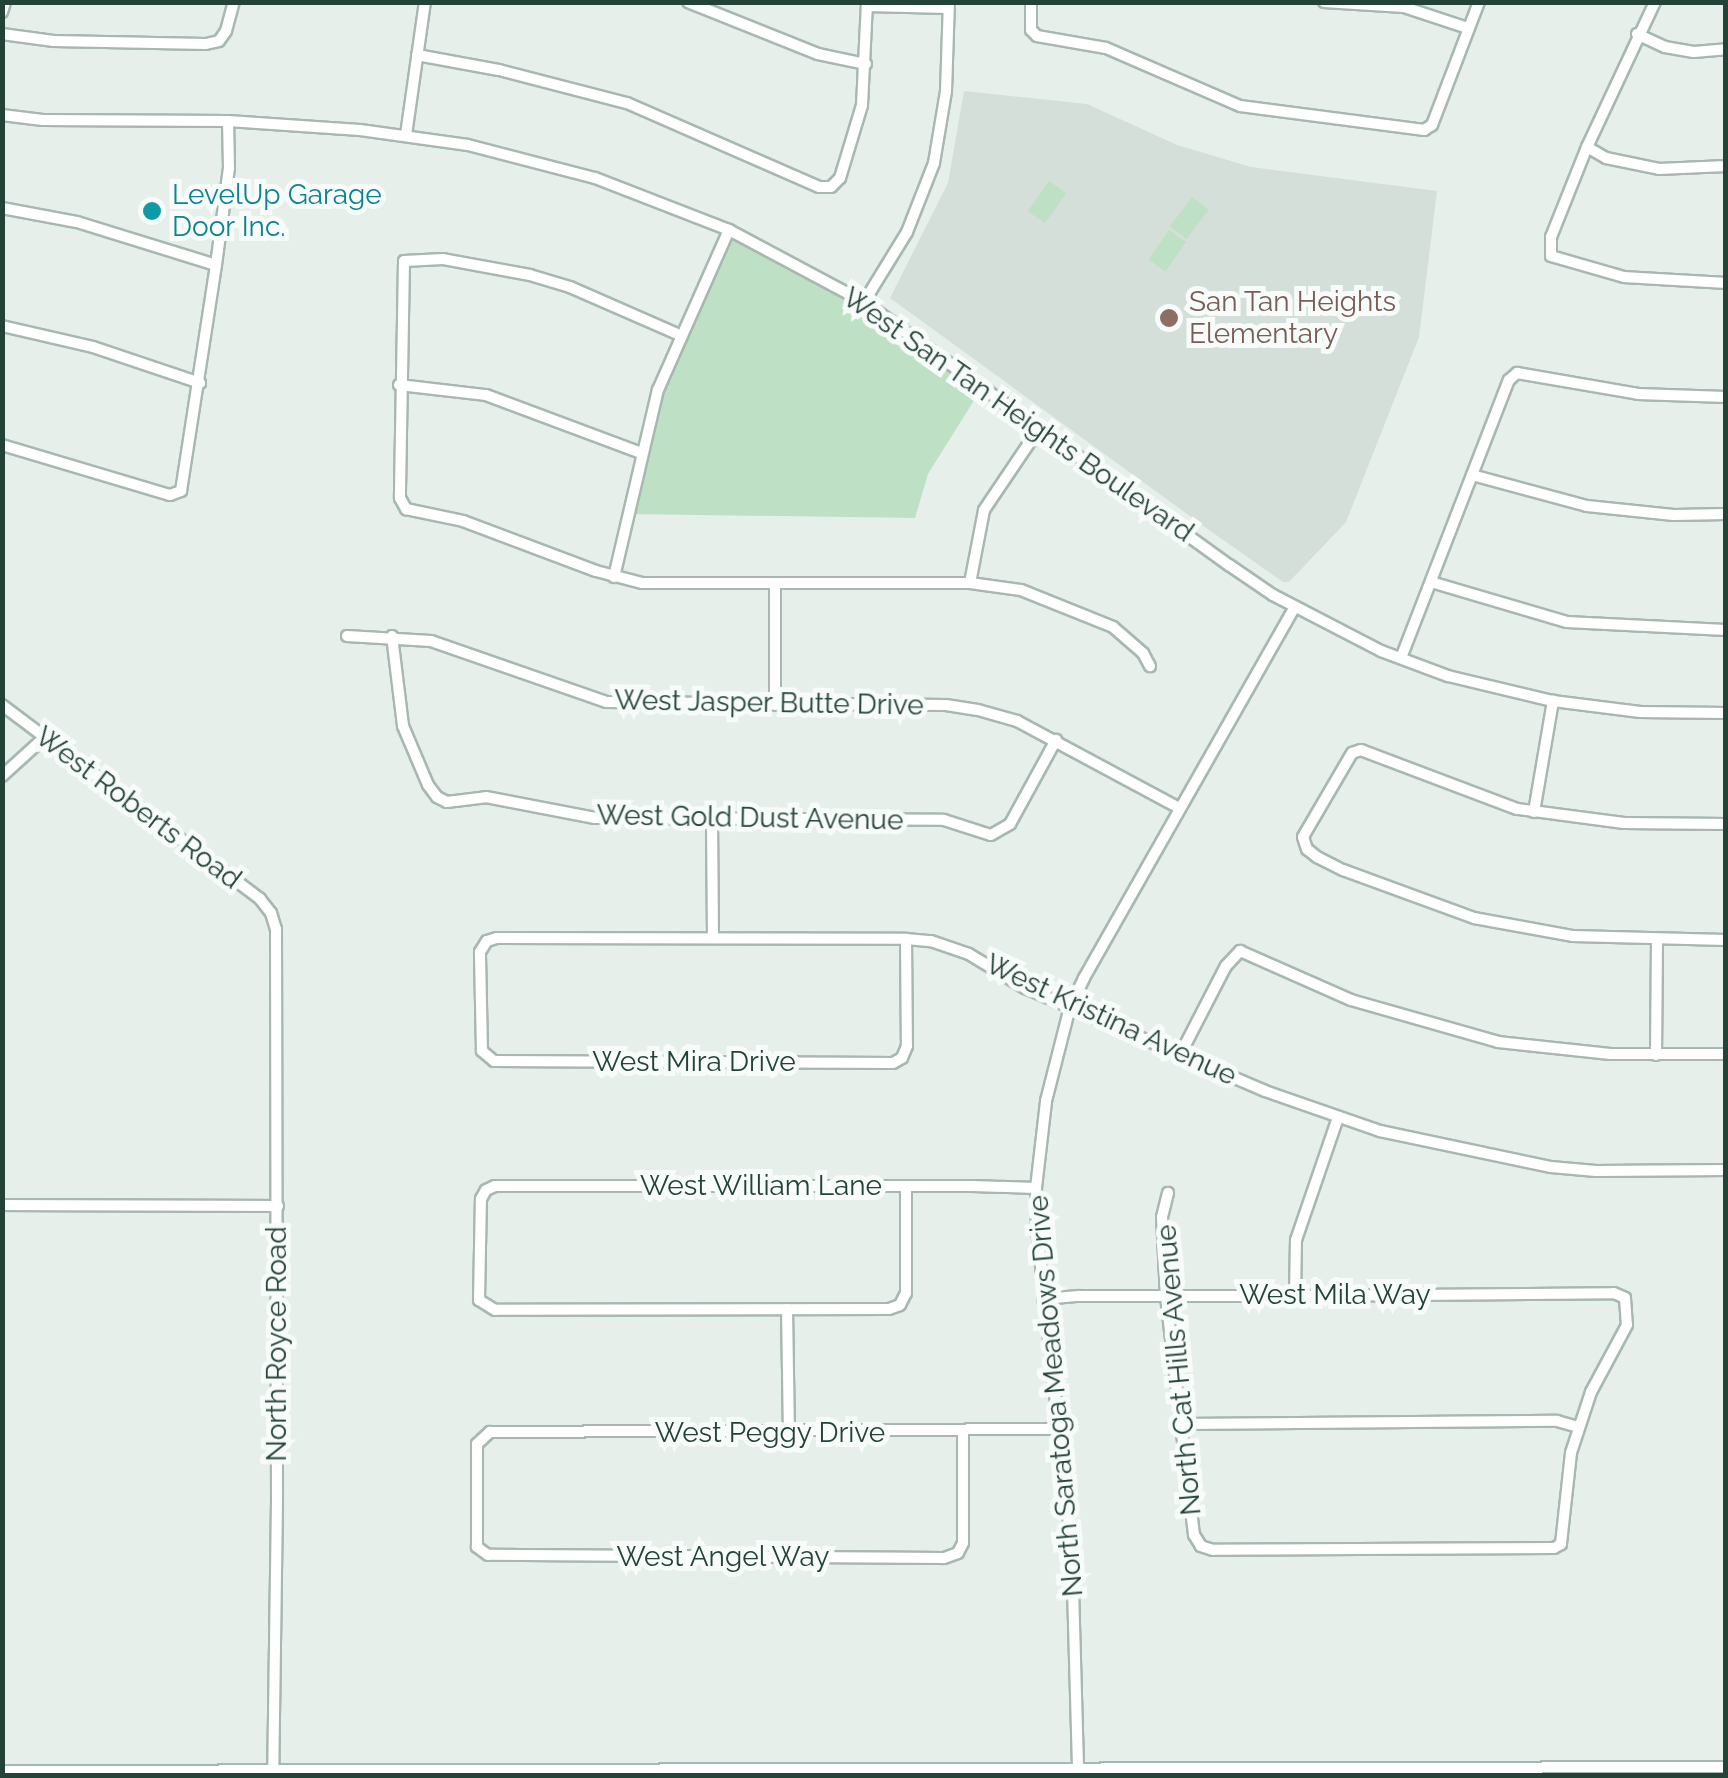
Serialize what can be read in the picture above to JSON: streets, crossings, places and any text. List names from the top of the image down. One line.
{"streets":{"street":["West San Tan Heights Boulevard","West Jasper Butte Drive","West Roberts Road","West Gold Dust Avenue","West Kristina Avenue","West Mira Drive","West William Lane","West Mila Way","North Royce Road","North Cat Hills Avenue","North Saratoga Meadows Drive","West Peggy Drive","West Angel Way"]},"crossings":[["West San Tan Heights Boulevard","North Saratoga Meadows Drive"],["West Jasper Butte Drive","West Gold Dust Avenue"],["West Jasper Butte Drive","North Saratoga Meadows Drive"],["West Roberts Road","North Royce Road"],["West Kristina Avenue","West Mira Drive"],["West Kristina Avenue","North Saratoga Meadows Drive"],["West William Lane","North Saratoga Meadows Drive"],["West Mila Way","North Cat Hills Avenue"],["West Mila Way","North Saratoga Meadows Drive"],["North Saratoga Meadows Drive","West Peggy Drive"],["West Peggy Drive","West Angel Way"]],"places":["LevelUp Garage Door Inc.","San Tan Heights Elementary"]}
